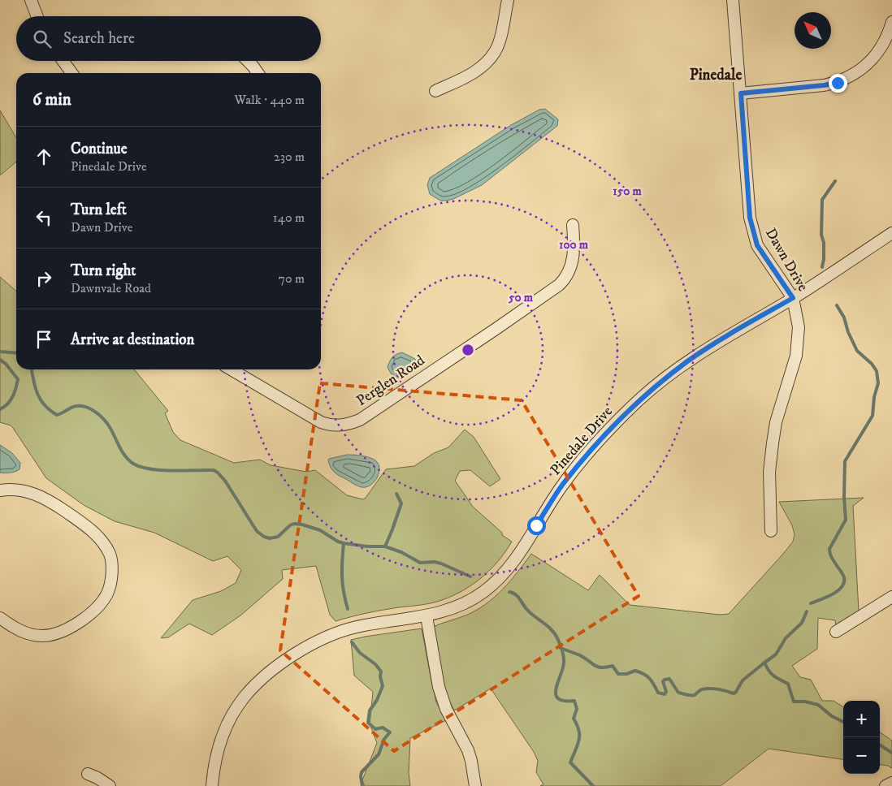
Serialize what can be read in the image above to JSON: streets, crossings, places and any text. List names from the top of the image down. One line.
{"streets":{"street":["Dawn Drive","Perglen Road","Pinedale Drive"]},"crossings":[["Dawn Drive","Pinedale Drive"]],"districts":["Pinedale"],"north":"top left","page":{"search":"Search here","heading":["6 min","Walk · 440 m"],"list":[["Continue","Pinedale Drive","230 m"],["Turn left","Dawn Drive","140 m"],["Turn right","Dawnvale Road","70 m"],"Arrive at destination"],"map_buttons":["+","−"]},"rings":["150 m","100 m","50 m"]}
